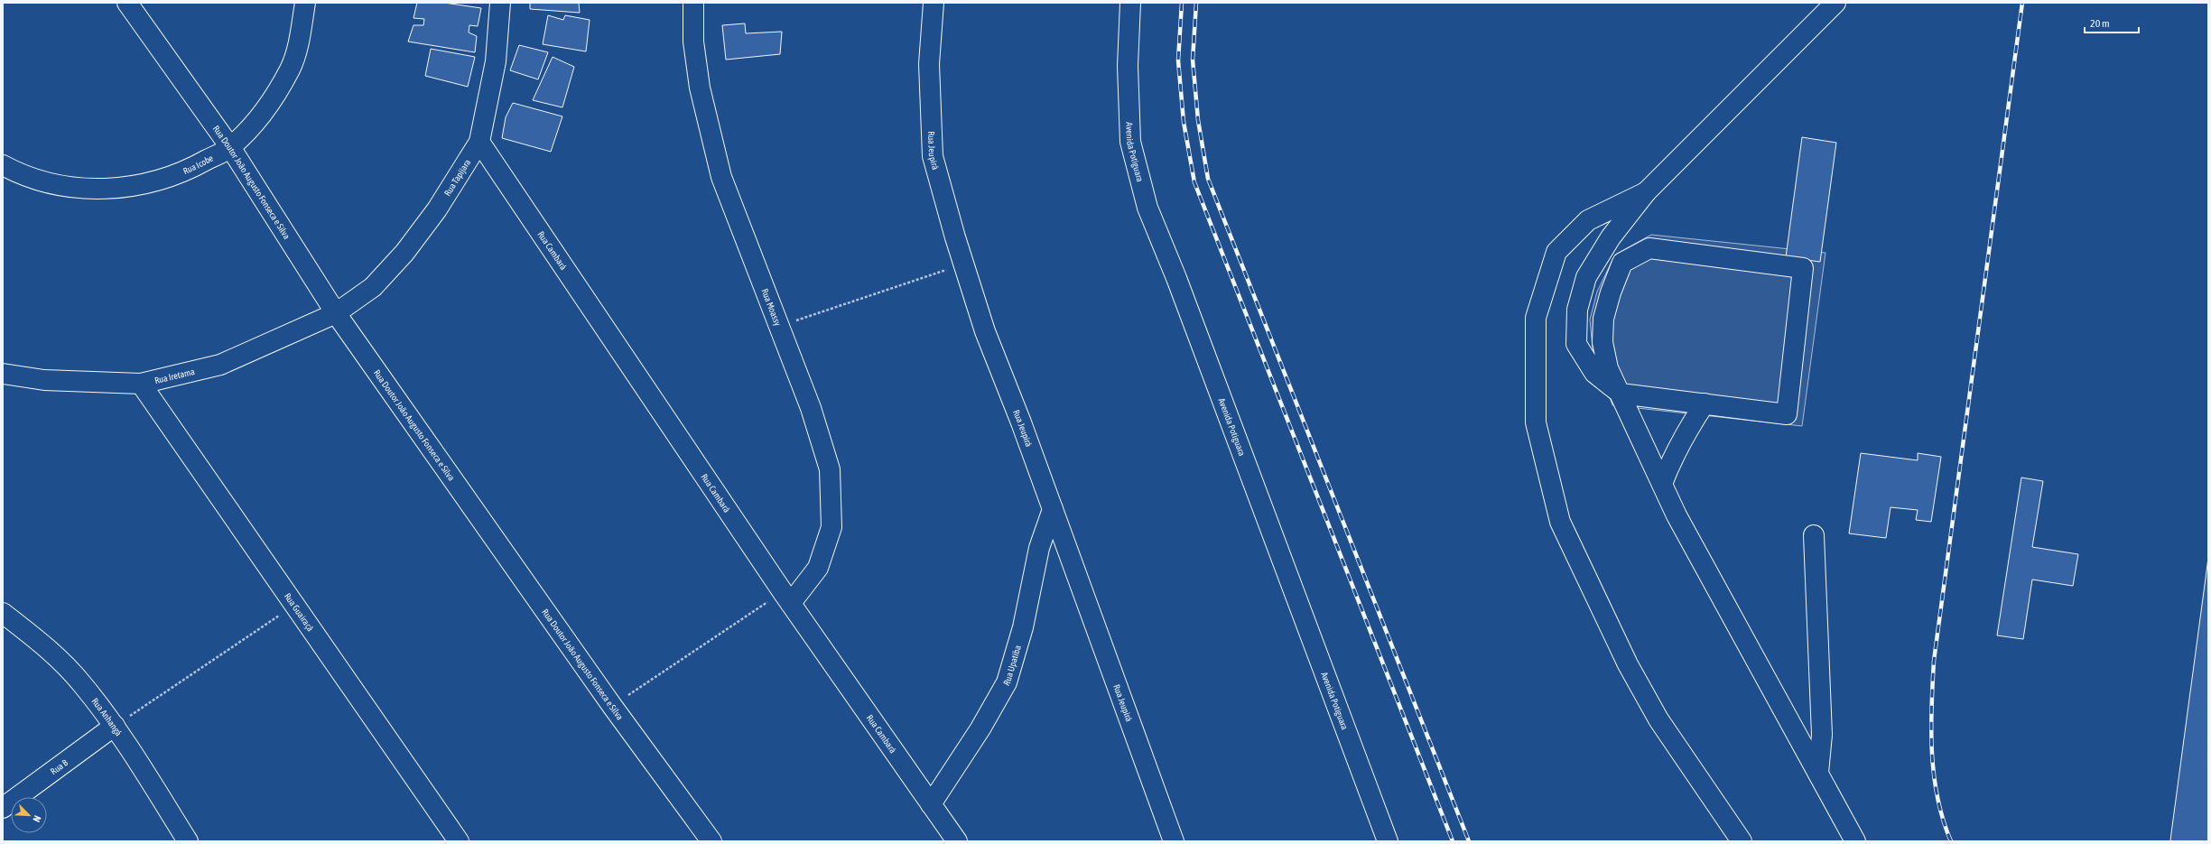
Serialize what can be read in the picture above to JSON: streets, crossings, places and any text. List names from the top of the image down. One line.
{"streets":{"street":["Rua Jeupirá","Avenida Potiguara","Rua Icobe","Rua Tapijara","Rua Doutor João Augusto Fonseca e Silva","Rua Cambará","Rua Moassy","Rua Iretama","Rua Guairaçá","Rua Upatiba","Rua Anhangá","Rua B"]},"crossings":[["Rua Jeupirá","Rua Upatiba"],["Rua Icobe","Rua Doutor João Augusto Fonseca e Silva"],["Rua Tapijara","Rua Doutor João Augusto Fonseca e Silva"],["Rua Tapijara","Rua Cambará"],["Rua Tapijara","Rua Iretama"],["Rua Doutor João Augusto Fonseca e Silva","Rua Iretama"],["Rua Cambará","Rua Moassy"],["Rua Cambará","Rua Upatiba"],["Rua Iretama","Rua Guairaçá"],["Rua Anhangá","Rua B"]],"scale_bar":"20 m","north":"bottom right"}
